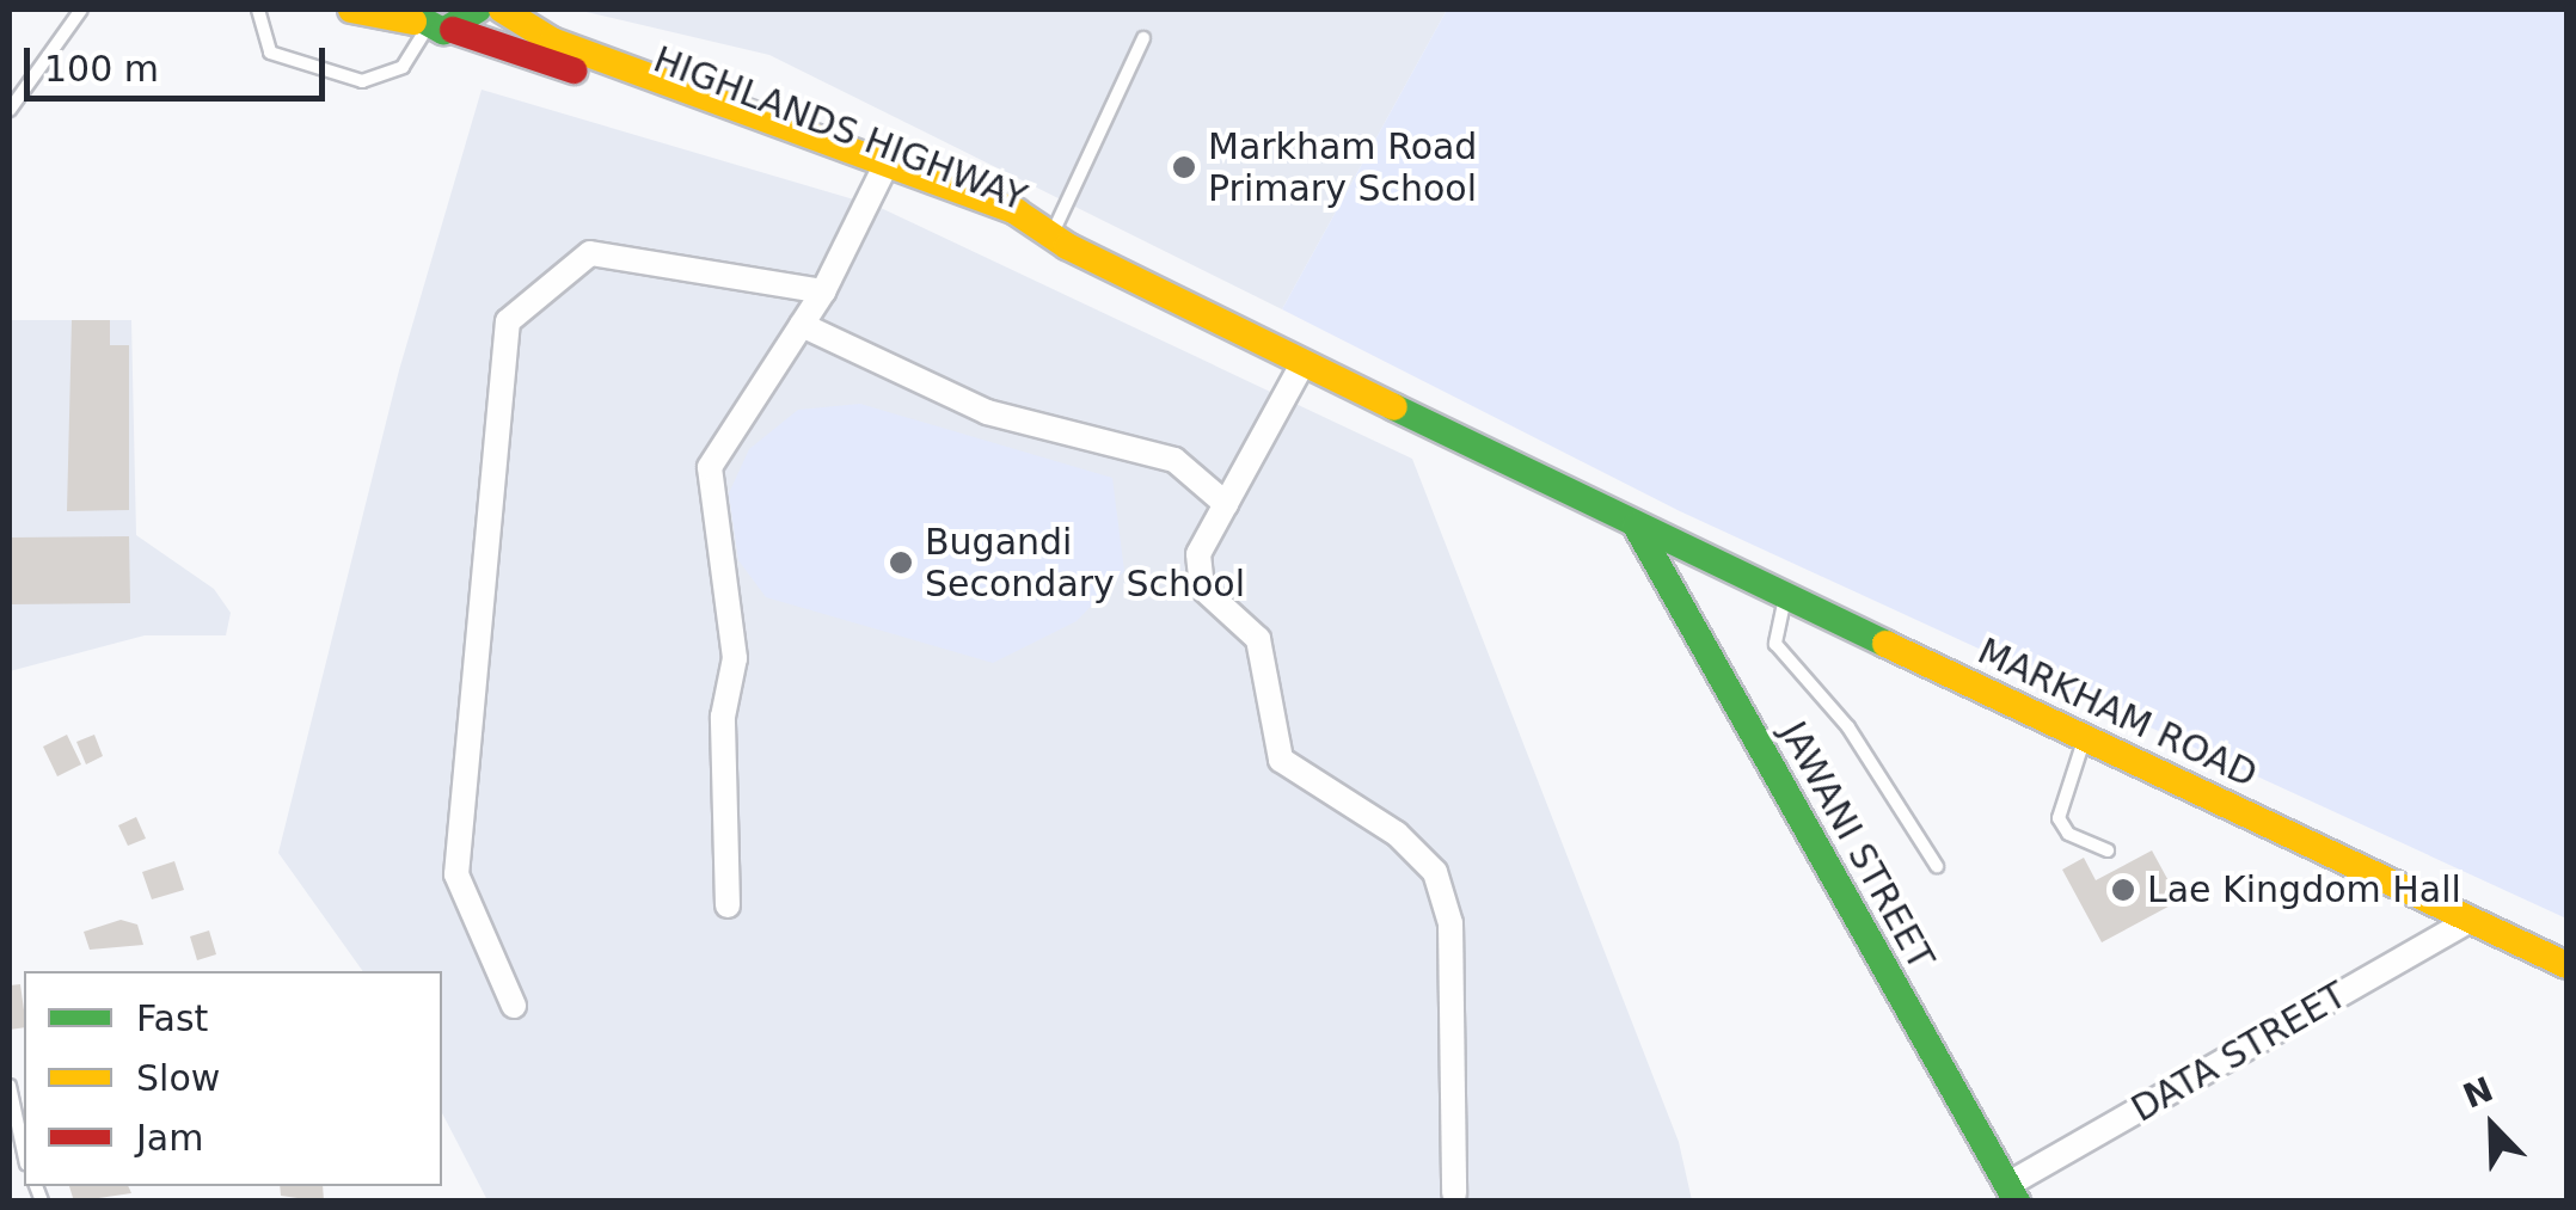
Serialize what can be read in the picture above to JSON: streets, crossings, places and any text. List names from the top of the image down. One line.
{"streets":{"main road":["HIGHLANDS HIGHWAY","MARKHAM ROAD","JAWANI STREET"],"street":["DATA STREET"]},"crossings":[["HIGHLANDS HIGHWAY","MARKHAM ROAD"],["HIGHLANDS HIGHWAY","JAWANI STREET"],["MARKHAM ROAD","JAWANI STREET"],["MARKHAM ROAD","DATA STREET"],["JAWANI STREET","DATA STREET"]],"places":["Markham Road Primary School","Bugandi Secondary School","Lae Kingdom Hall"],"legend":["Fast","Slow","Jam"],"scale_bar":"100 m","north":"top left"}
